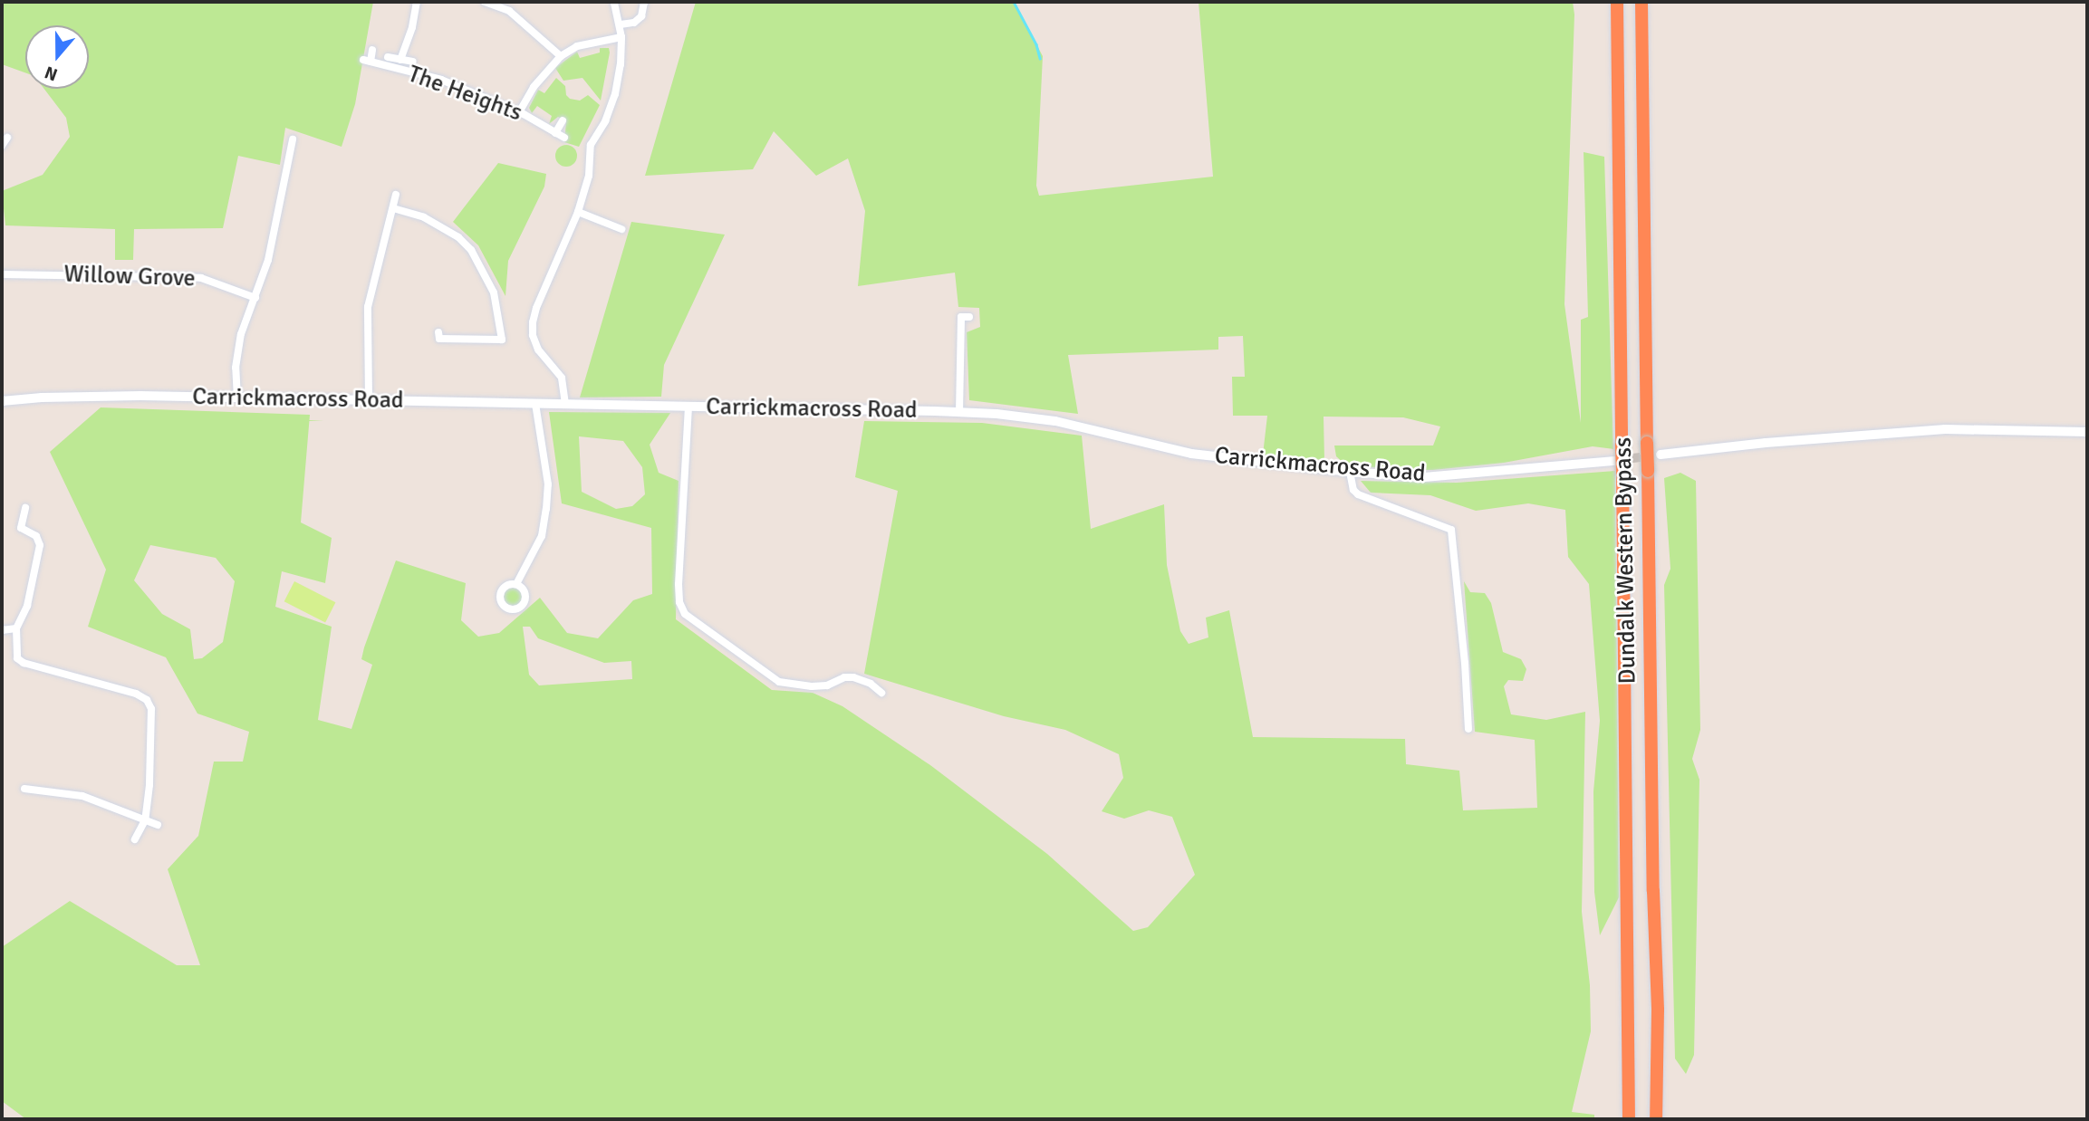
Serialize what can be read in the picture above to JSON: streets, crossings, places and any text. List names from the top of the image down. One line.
{"streets":{"highway":["Dundalk Western Bypass"],"main road":["Carrickmacross Road"],"street":["The Heights","Willow Grove"]},"north":"bottom"}
